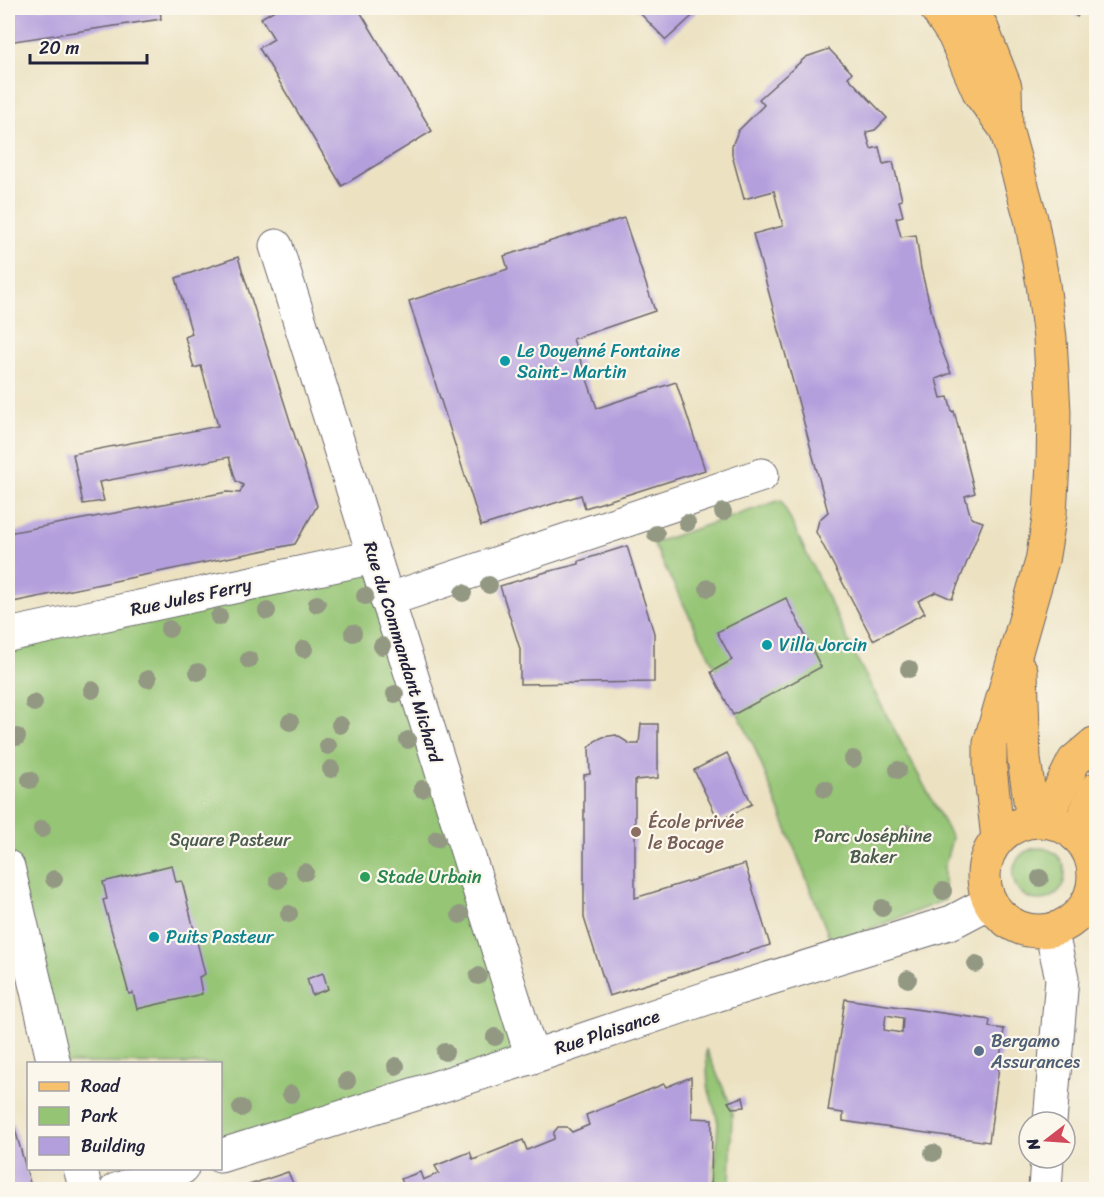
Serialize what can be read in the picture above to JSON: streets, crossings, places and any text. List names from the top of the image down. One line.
{"streets":{"street":["Rue Jules Ferry","Rue du Commandant Michard","Rue Plaisance"]},"crossings":[["Rue Jules Ferry","Rue du Commandant Michard"],["Rue du Commandant Michard","Rue Plaisance"]],"parks":["Parc Joséphine Baker","Square Pasteur"],"places":["Le Doyenné Fontaine Saint- Martin","Villa Jorcin","École privée le Bocage","Stade Urbain","Puits Pasteur","Bergamo Assurances"],"legend":["Road","Park","Building"],"scale_bar":"20 m","north":"left"}
